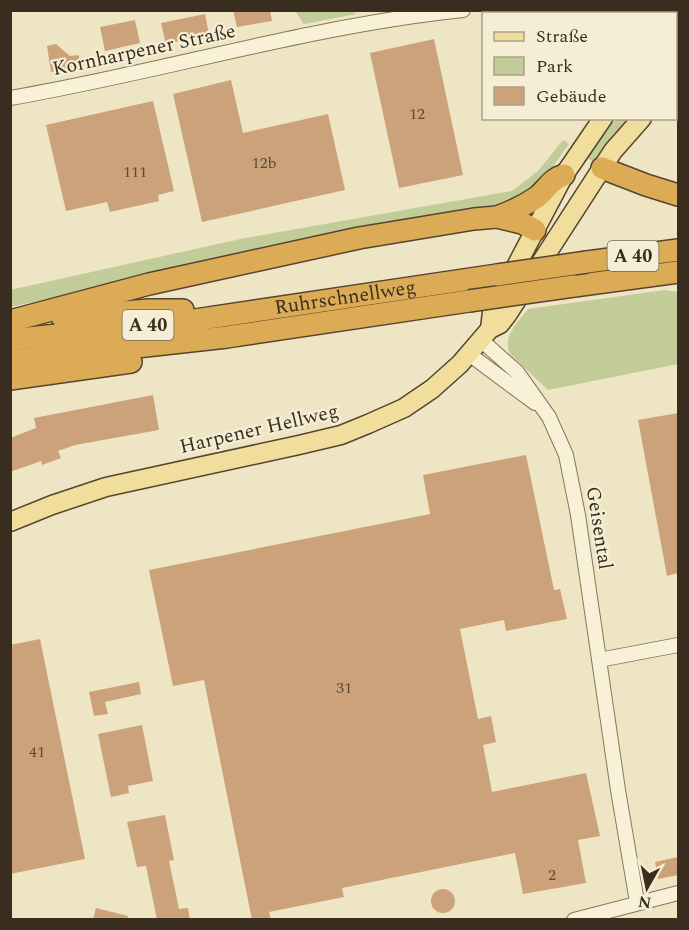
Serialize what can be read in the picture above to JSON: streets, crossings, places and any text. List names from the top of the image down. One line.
{"streets":{"highway":["A 40","Ruhrschnellweg"],"main road":["Harpener Hellweg"],"street":["Kornharpener Straße","Geisental"]},"crossings":[["Harpener Hellweg","Geisental"]],"house_numbers":["12","12b","111","31","41","2"],"legend":["Straße","Park","Gebäude"],"north":"bottom"}
